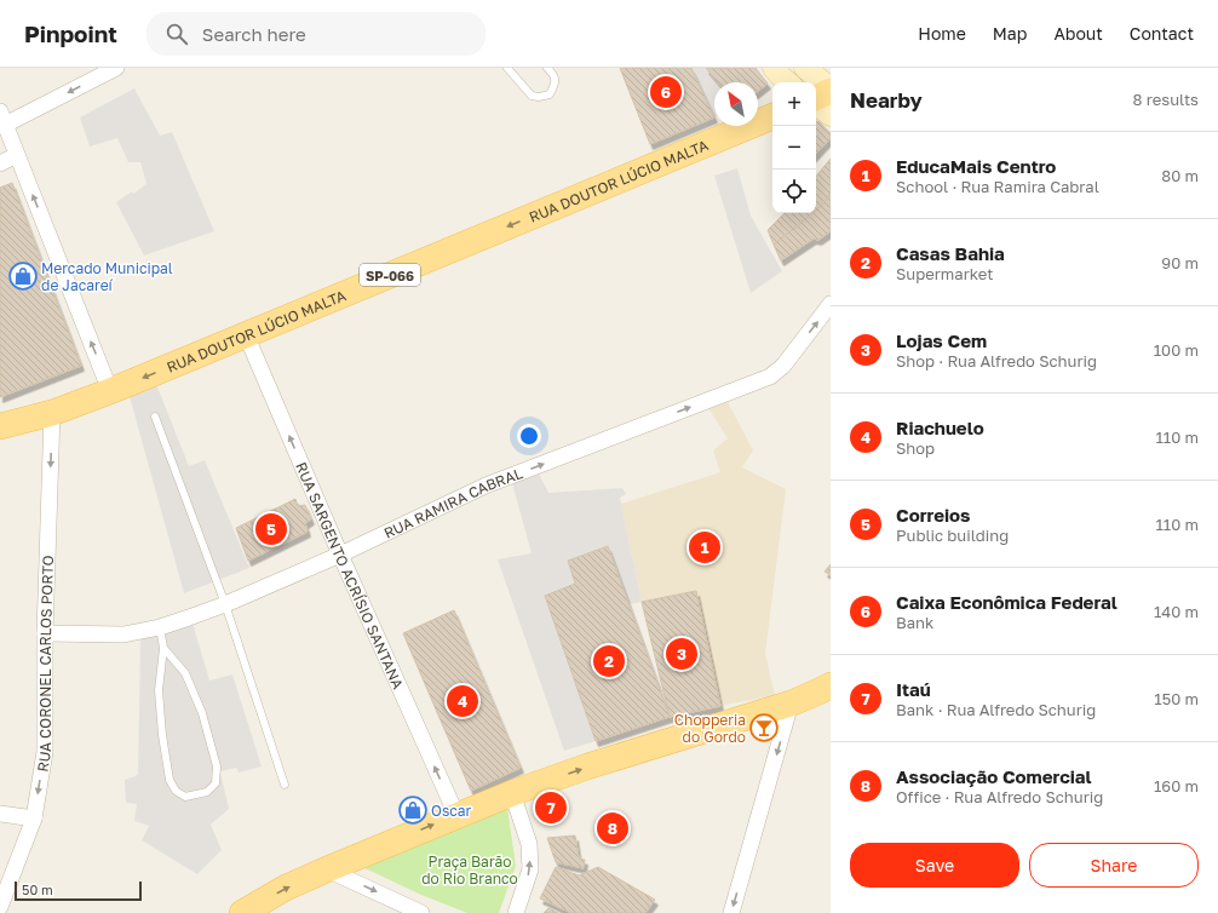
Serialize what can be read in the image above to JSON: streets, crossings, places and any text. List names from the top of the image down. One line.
{"streets":{"main road":["RUA DOUTOR LÚCIO MALTA","SP-066"],"street":["RUA RAMIRA CABRAL","RUA SARGENTO ACRÍSIO SANTANA","RUA CORONEL CARLOS PORTO"]},"crossings":[["RUA DOUTOR LÚCIO MALTA","RUA SARGENTO ACRÍSIO SANTANA"],["RUA DOUTOR LÚCIO MALTA","RUA CORONEL CARLOS PORTO"],["RUA RAMIRA CABRAL","RUA SARGENTO ACRÍSIO SANTANA"],["RUA RAMIRA CABRAL","RUA CORONEL CARLOS PORTO"]],"one_way":["RUA DOUTOR LÚCIO MALTA","RUA RAMIRA CABRAL","RUA SARGENTO ACRÍSIO SANTANA","RUA CORONEL CARLOS PORTO"],"parks":["Praça Barão do Rio Branco"],"places":{"shop":["Mercado Municipal de Jacareí","Oscar"],"bar":["Chopperia do Gordo"]},"scale_bar":"50 m","north":"top left","page":{"header":"Pinpoint","search":"Search here","nav":["Home","Map","About","Contact"],"heading":["Nearby","8 results"],"pins":["6","5","1","3","2","4","7","8"],"map_buttons":["+","−"],"list":[{"mark":"1","name":"EducaMais Centro","note":"School · Rua Ramira Cabral","value":"80 m"},{"mark":"2","name":"Casas Bahia","note":"Supermarket","value":"90 m"},{"mark":"3","name":"Lojas Cem","note":"Shop · Rua Alfredo Schurig","value":"100 m"},{"mark":"4","name":"Riachuelo","note":"Shop","value":"110 m"},{"mark":"5","name":"Correios","note":"Public building","value":"110 m"},{"mark":"6","name":"Caixa Econômica Federal","note":"Bank","value":"140 m"},{"mark":"7","name":"Itaú","note":"Bank · Rua Alfredo Schurig","value":"150 m"},{"mark":"8","name":"Associação Comercial","note":"Office · Rua Alfredo Schurig","value":"160 m"}],"buttons":["Save","Share"],"scale":"50 m"}}
